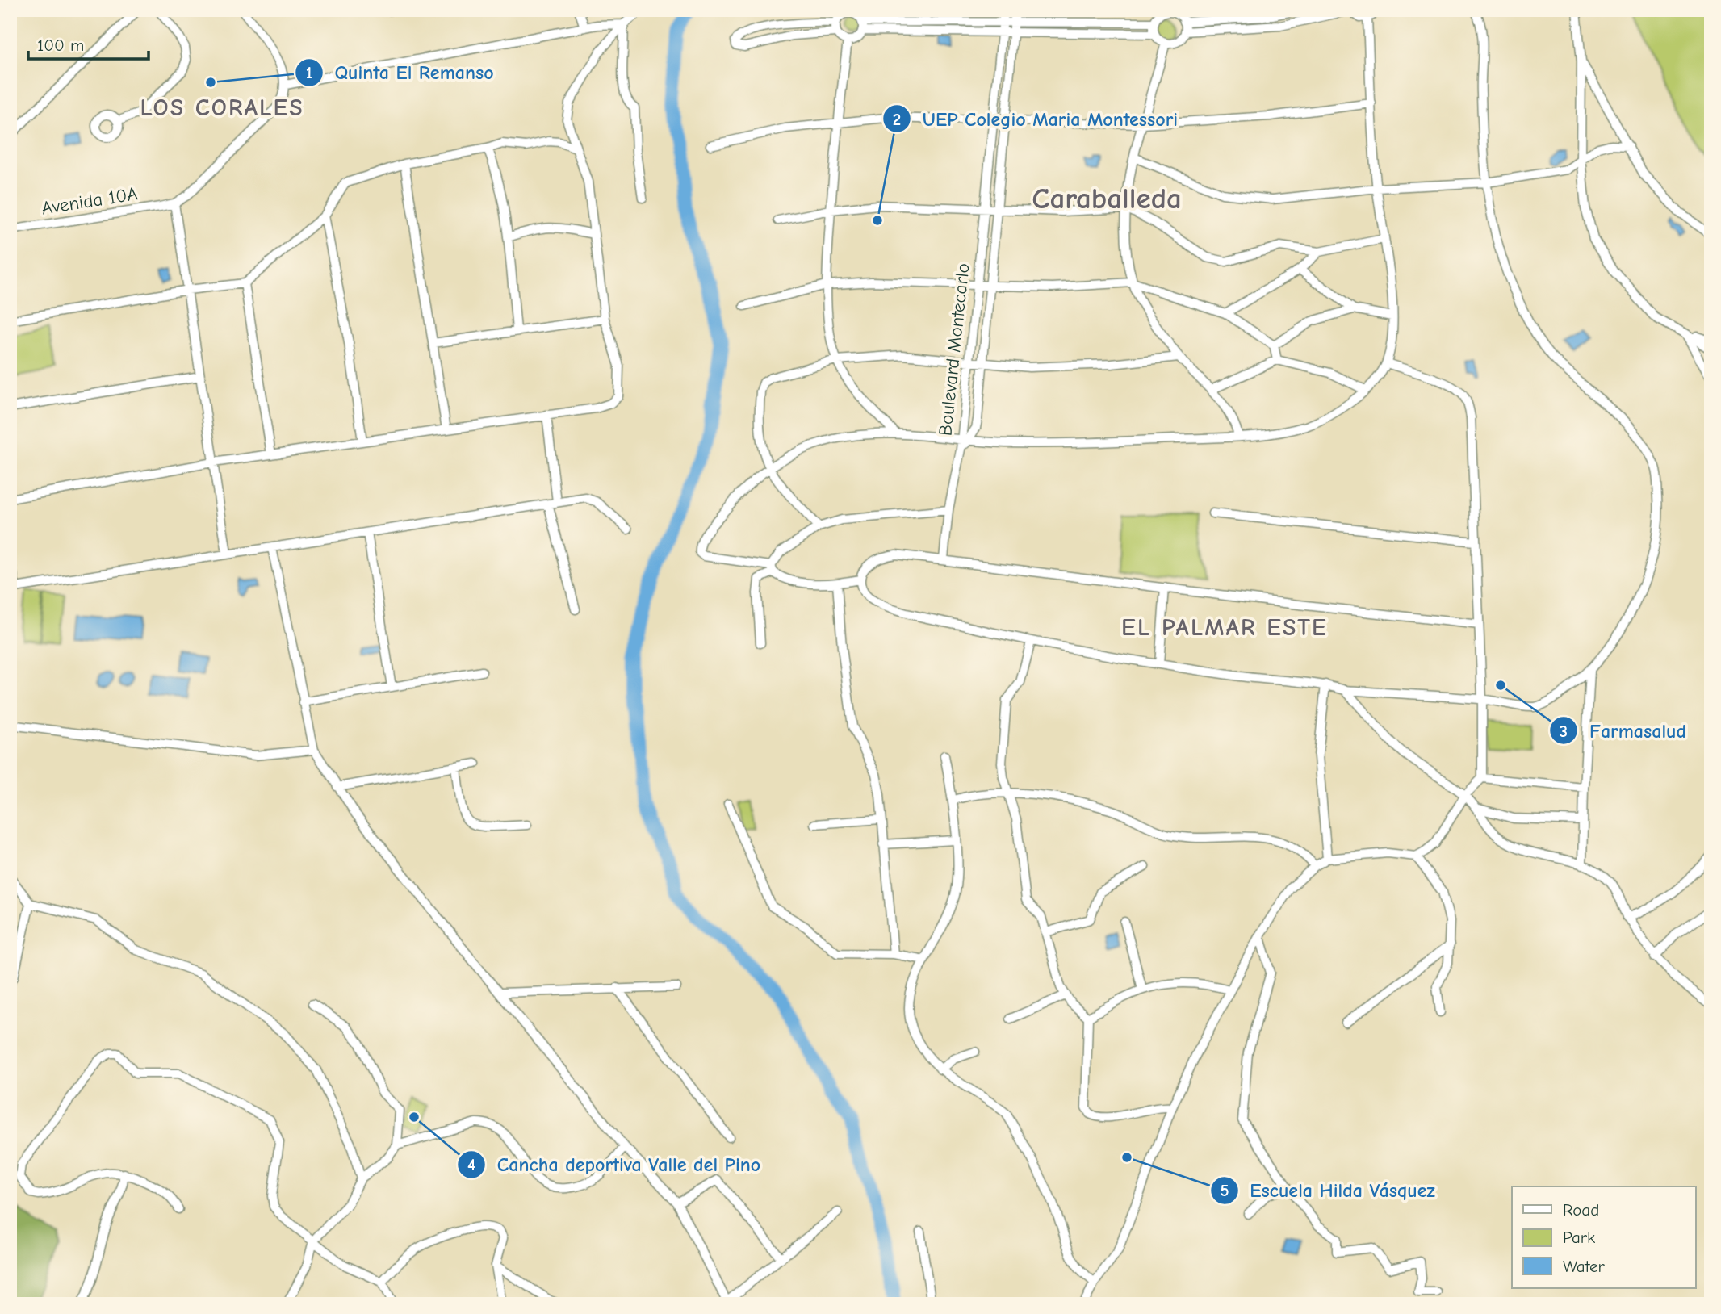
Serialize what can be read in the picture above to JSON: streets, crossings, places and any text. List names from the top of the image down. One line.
{"streets":{"street":["Avenida 10A","Boulevard Montecarlo"]},"districts":["LOS CORALES","Caraballeda","EL PALMAR ESTE"],"places":["Quinta El Remanso","UEP Colegio Maria Montessori","Farmasalud","Cancha deportiva Valle del Pino","Escuela Hilda Vásquez"],"legend":["Road","Park","Water"],"scale_bar":"100 m"}
